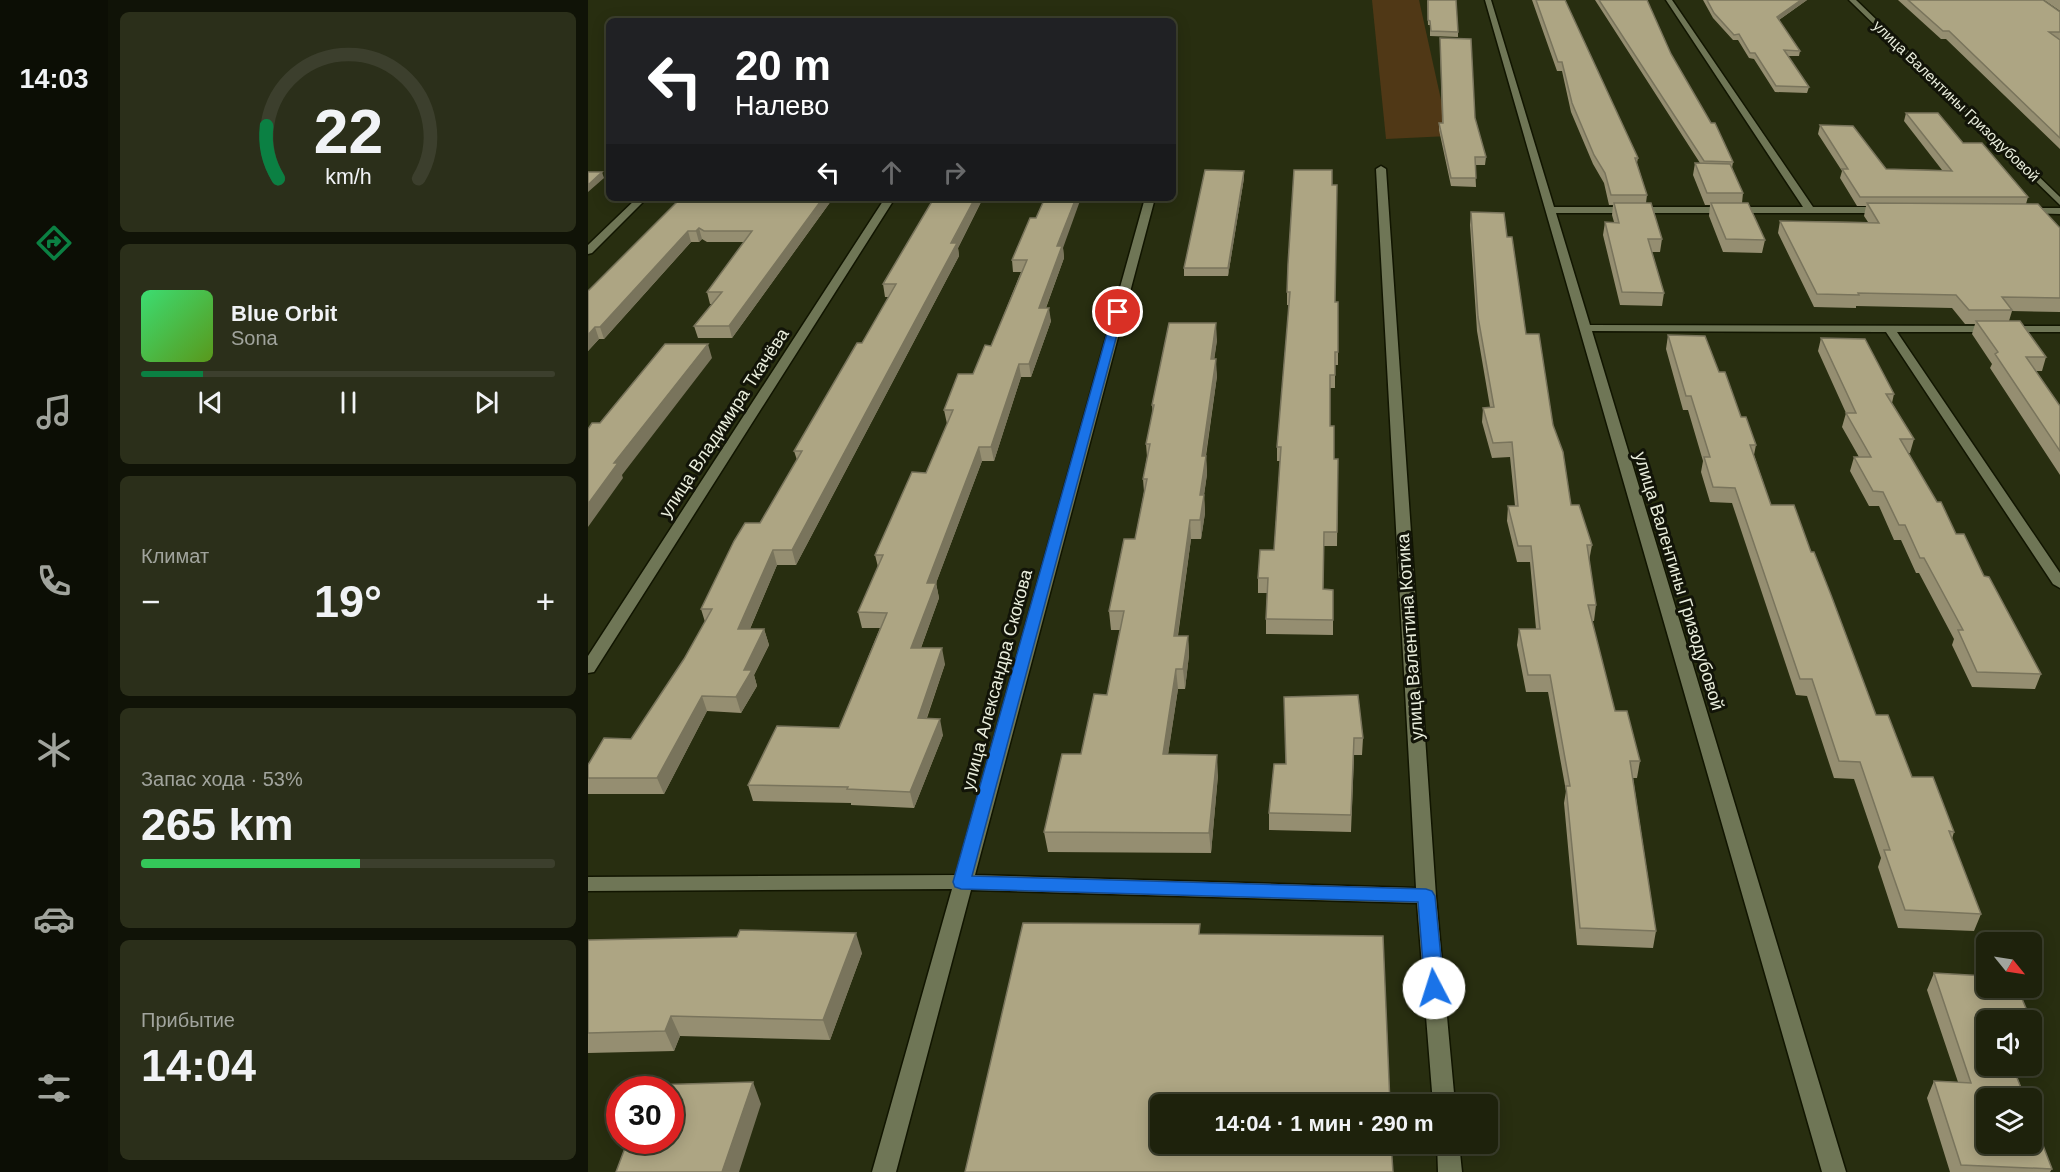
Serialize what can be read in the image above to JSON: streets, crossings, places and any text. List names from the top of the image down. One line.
{"streets":{"street":["улица Валентины Гризодубовой","улица Владимира Ткачёва","улица Валентина Котика","улица Александра Скокова"]},"north":"bottom right","page":{"tabs":"14:03","turn":["20 m","Налево"],"song":["Blue Orbit","Sona"],"tile":["Климат",["Запас хода · 53%","265 km"],["Прибытие","14:04"]],"heat":["−","19°","+"],"limit":"30","trip":"14:04 · 1 мин · 290 m","gauge":["22","km/h"]}}
